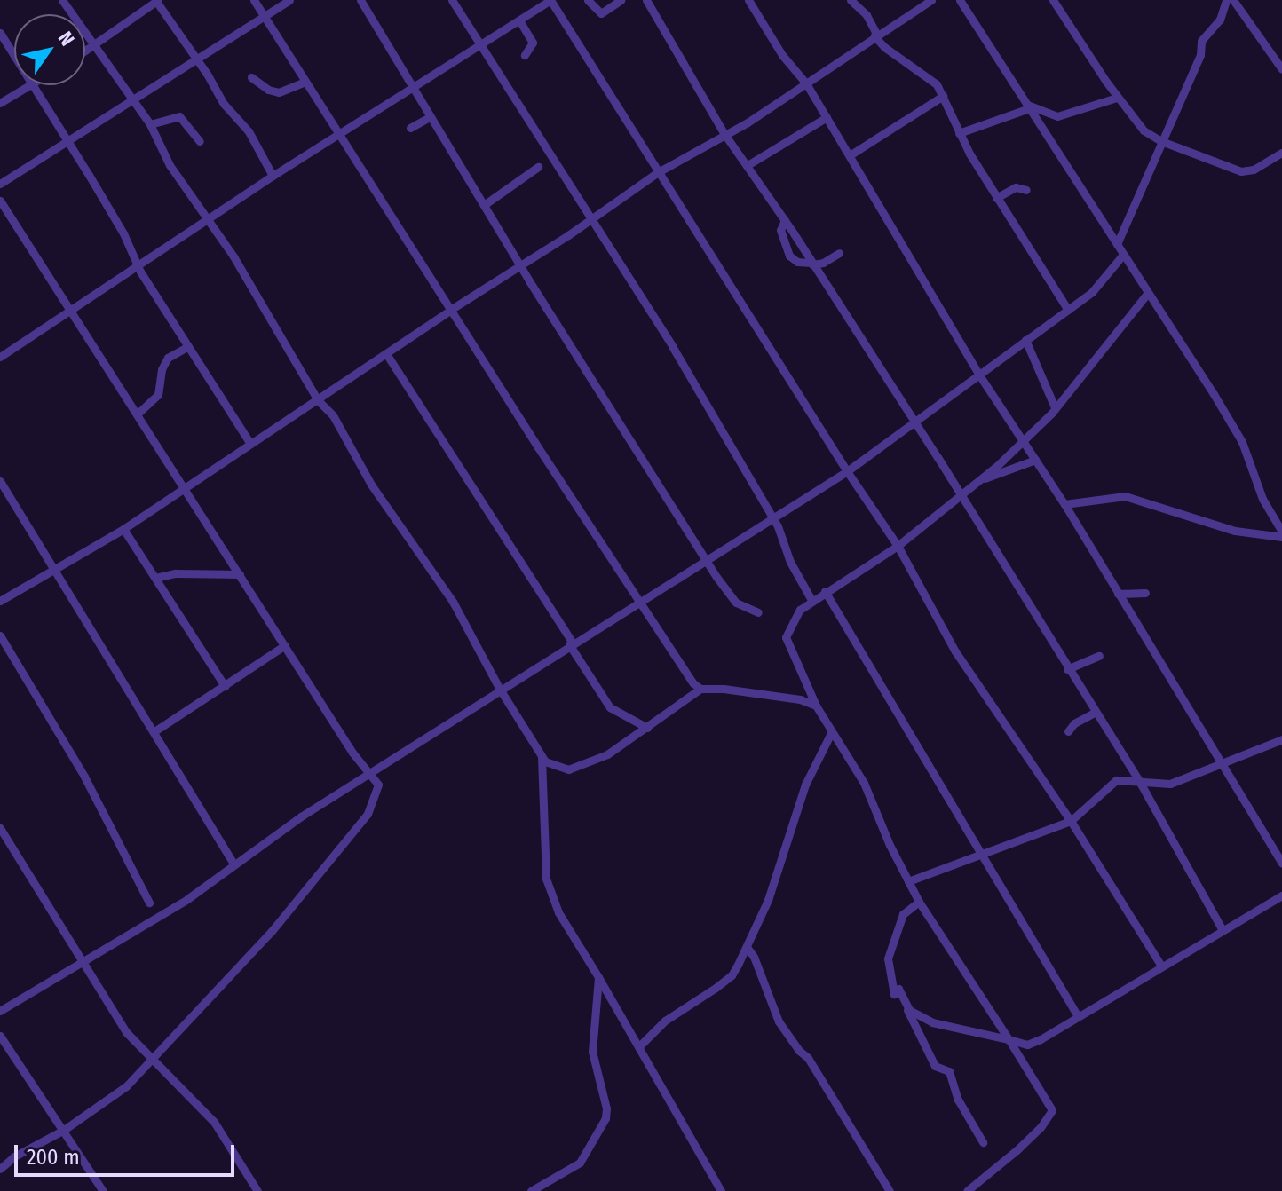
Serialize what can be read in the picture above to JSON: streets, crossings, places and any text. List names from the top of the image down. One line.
{"scale_bar":"200 m","north":"top right"}
